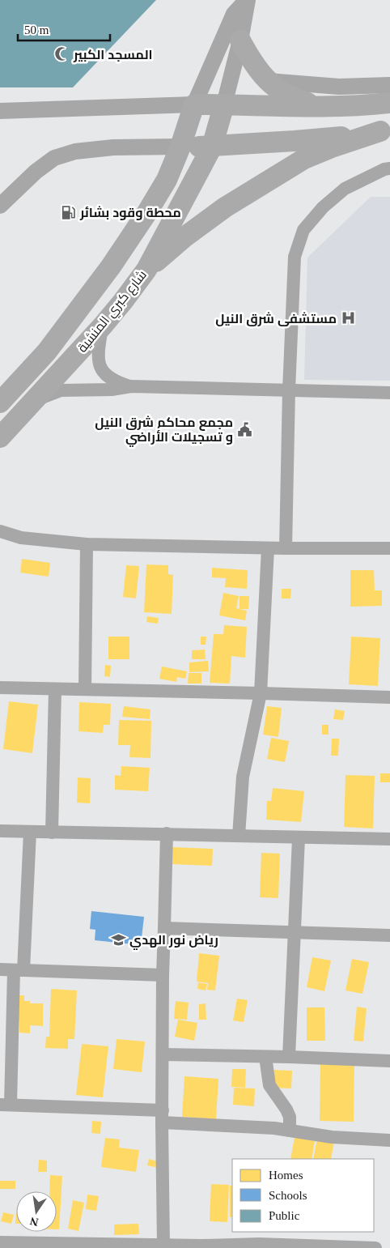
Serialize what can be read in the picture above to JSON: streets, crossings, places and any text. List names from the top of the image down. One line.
{"streets":{"main road":["شارع كبري المنشية"]},"places":{"mosque":["المسجد الكبير"],"fuel station":["محطة وقود بشائر"],"hospital":["مستشفى شرق النيل"],"public building":["مجمع محاكم شرق النيل و تسجيلات الأراضي"],"school or university":["رياض نور الهدي"]},"legend":["Homes","Schools","Public"],"scale_bar":"50 m","north":"bottom"}
